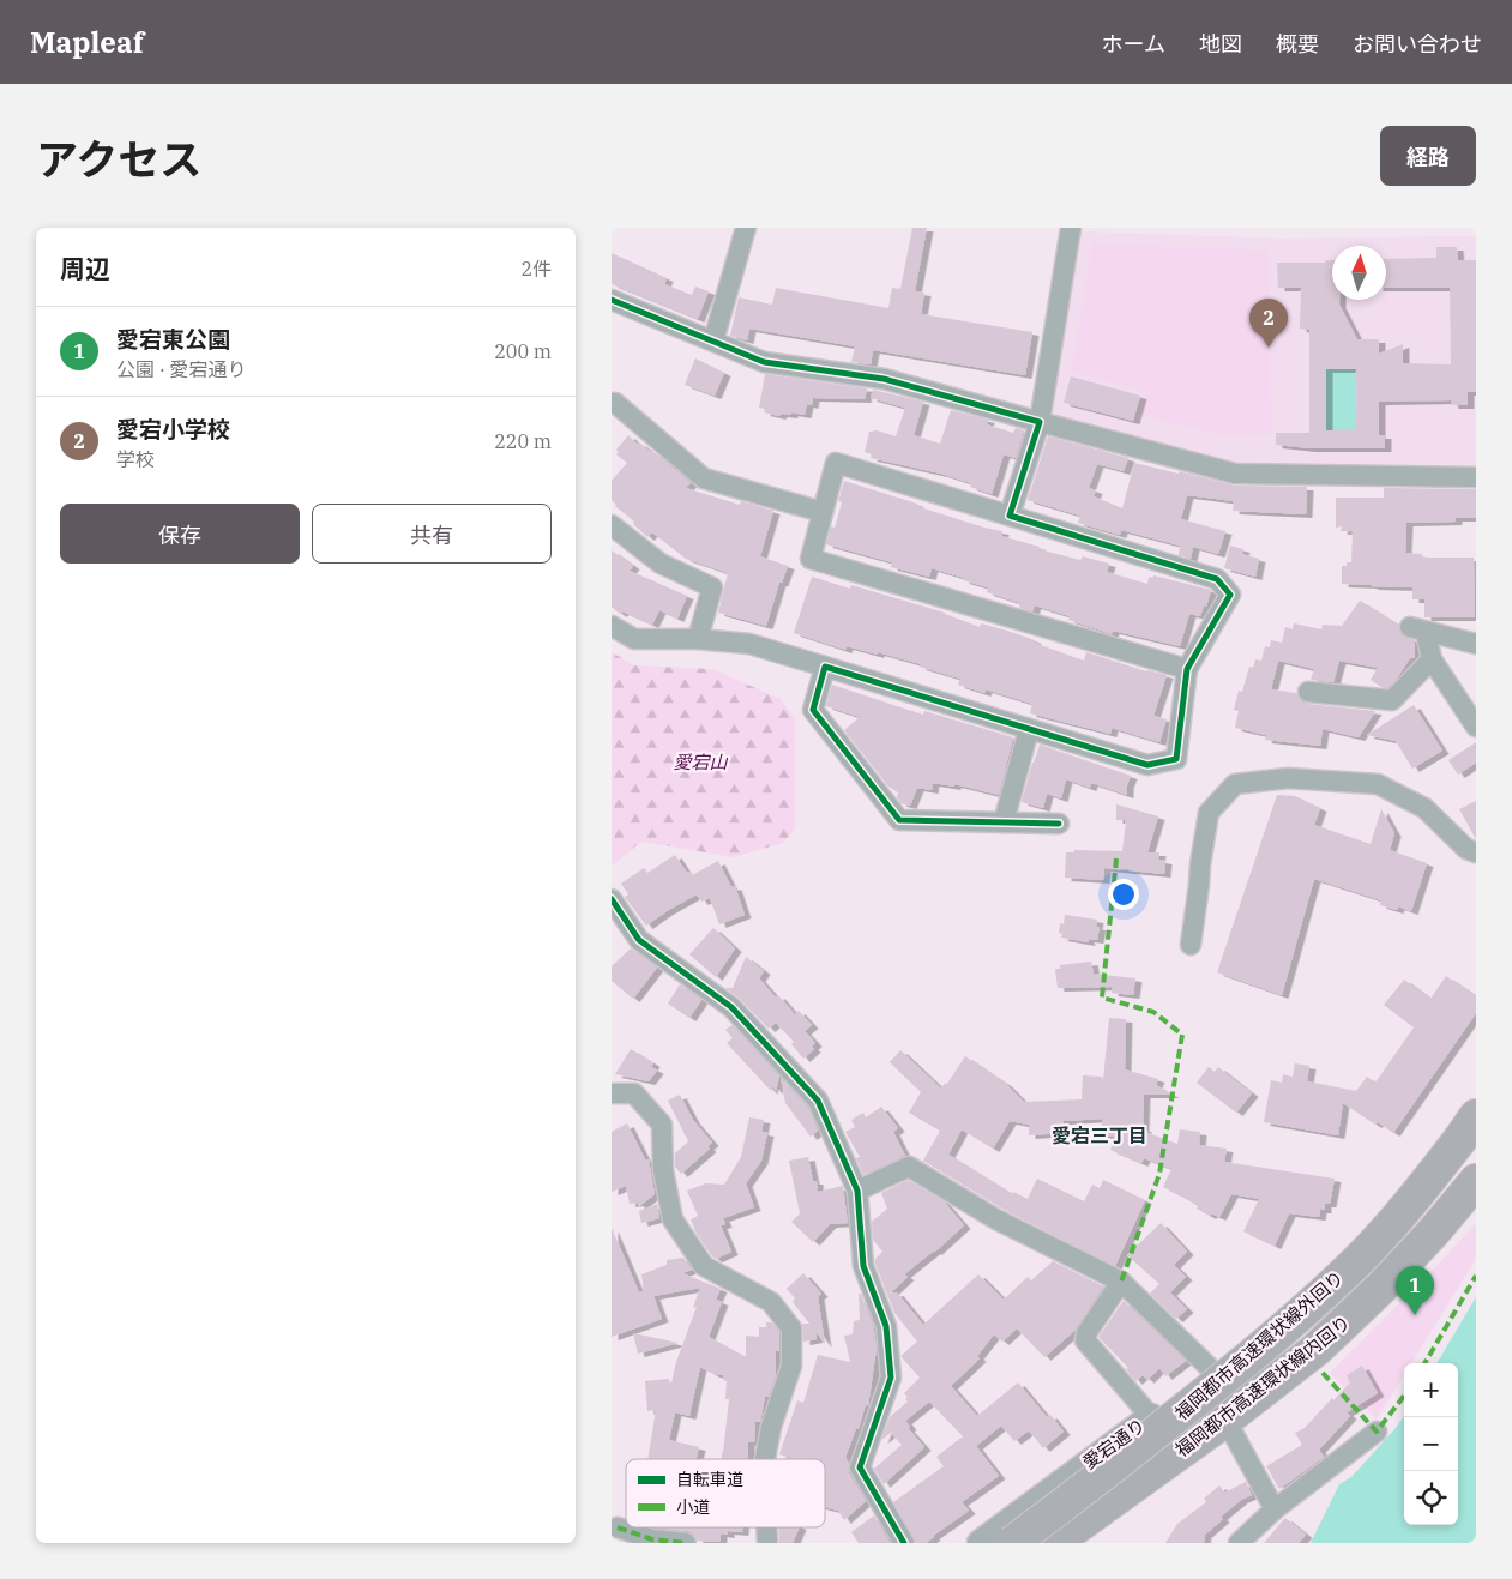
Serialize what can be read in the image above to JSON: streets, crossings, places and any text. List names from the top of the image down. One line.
{"streets":{"highway":["福岡都市高速環状線外回り","福岡都市高速環状線内回り"],"street":["愛宕通り"]},"crossings":[["福岡都市高速環状線外回り","愛宕通り"]],"districts":["愛宕三丁目"],"parks":["愛宕山"],"legend":["自転車道","小道"],"north":"top","page":{"header":"Mapleaf","nav":["ホーム","地図","概要","お問い合わせ"],"title":"アクセス","buttons":["経路",["保存","共有"]],"heading":["周辺","2件"],"pins":["2","1"],"list":[{"mark":"1","name":"愛宕東公園","note":"公園 · 愛宕通り","value":"200 m"},{"mark":"2","name":"愛宕小学校","note":"学校","value":"220 m"}],"map_buttons":["+","−"]}}
